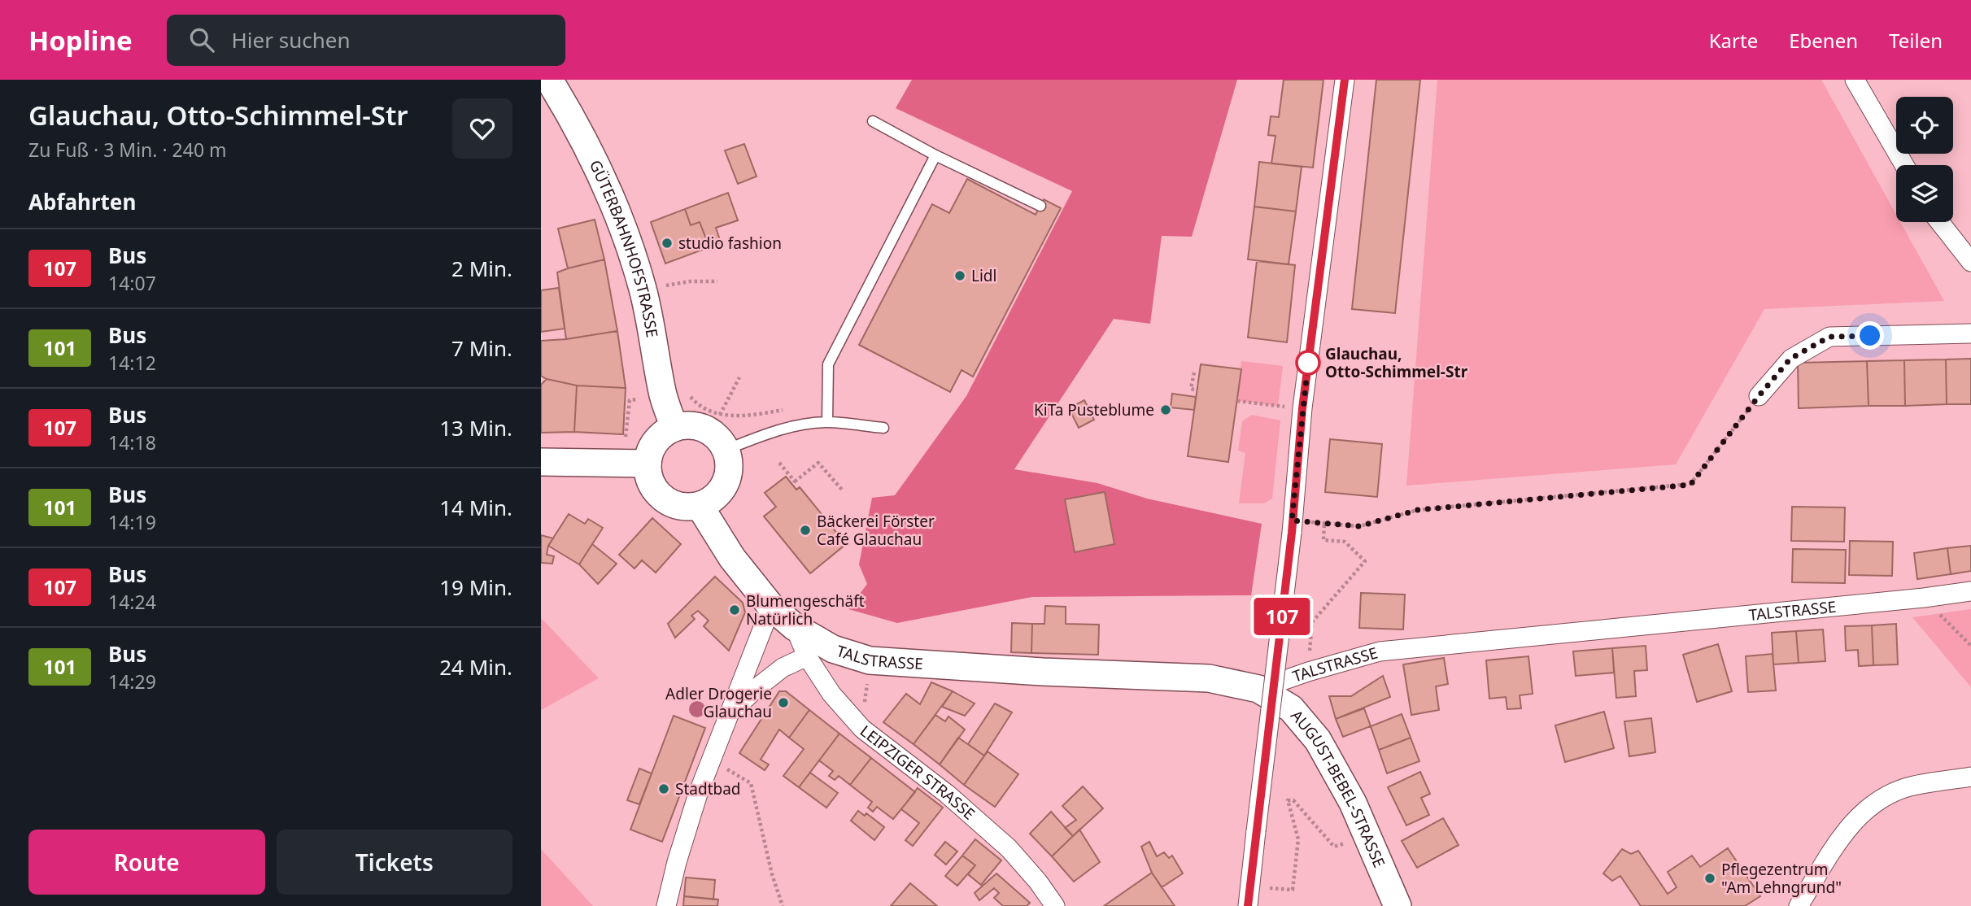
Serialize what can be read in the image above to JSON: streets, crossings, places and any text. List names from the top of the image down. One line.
{"streets":{"street":["GÜTERBAHNHOFSTRASSE","TALSTRASSE","LEIPZIGER STRASSE","AUGUST-BEBEL-STRASSE"]},"crossings":[["GÜTERBAHNHOFSTRASSE","TALSTRASSE"],["TALSTRASSE","LEIPZIGER STRASSE"],["TALSTRASSE","AUGUST-BEBEL-STRASSE"]],"places":["studio fashion","Lidl","Glauchau, Otto-Schimmel-Str","KiTa Pusteblume","Bäckerei Förster Café Glauchau","Blumengeschäft Natürlich","Adler Drogerie Glauchau","Stadtbad","Pflegezentrum \"Am Lehngrund\""],"lines":["bus line 107"],"page":{"header":"Hopline","search":"Hier suchen","nav":["Karte","Ebenen","Teilen"],"heading":[["Glauchau, Otto-Schimmel-Str","Zu Fuß · 3 Min. · 240 m"],"Abfahrten"],"on_map":"107","list":[{"mark":"107","name":"Bus","note":"14:07","value":"2 Min."},{"mark":"101","name":"Bus","note":"14:12","value":"7 Min."},{"mark":"107","name":"Bus","note":"14:18","value":"13 Min."},{"mark":"101","name":"Bus","note":"14:19","value":"14 Min."},{"mark":"107","name":"Bus","note":"14:24","value":"19 Min."},{"mark":"101","name":"Bus","note":"14:29","value":"24 Min."}],"buttons":["Route","Tickets"]}}
